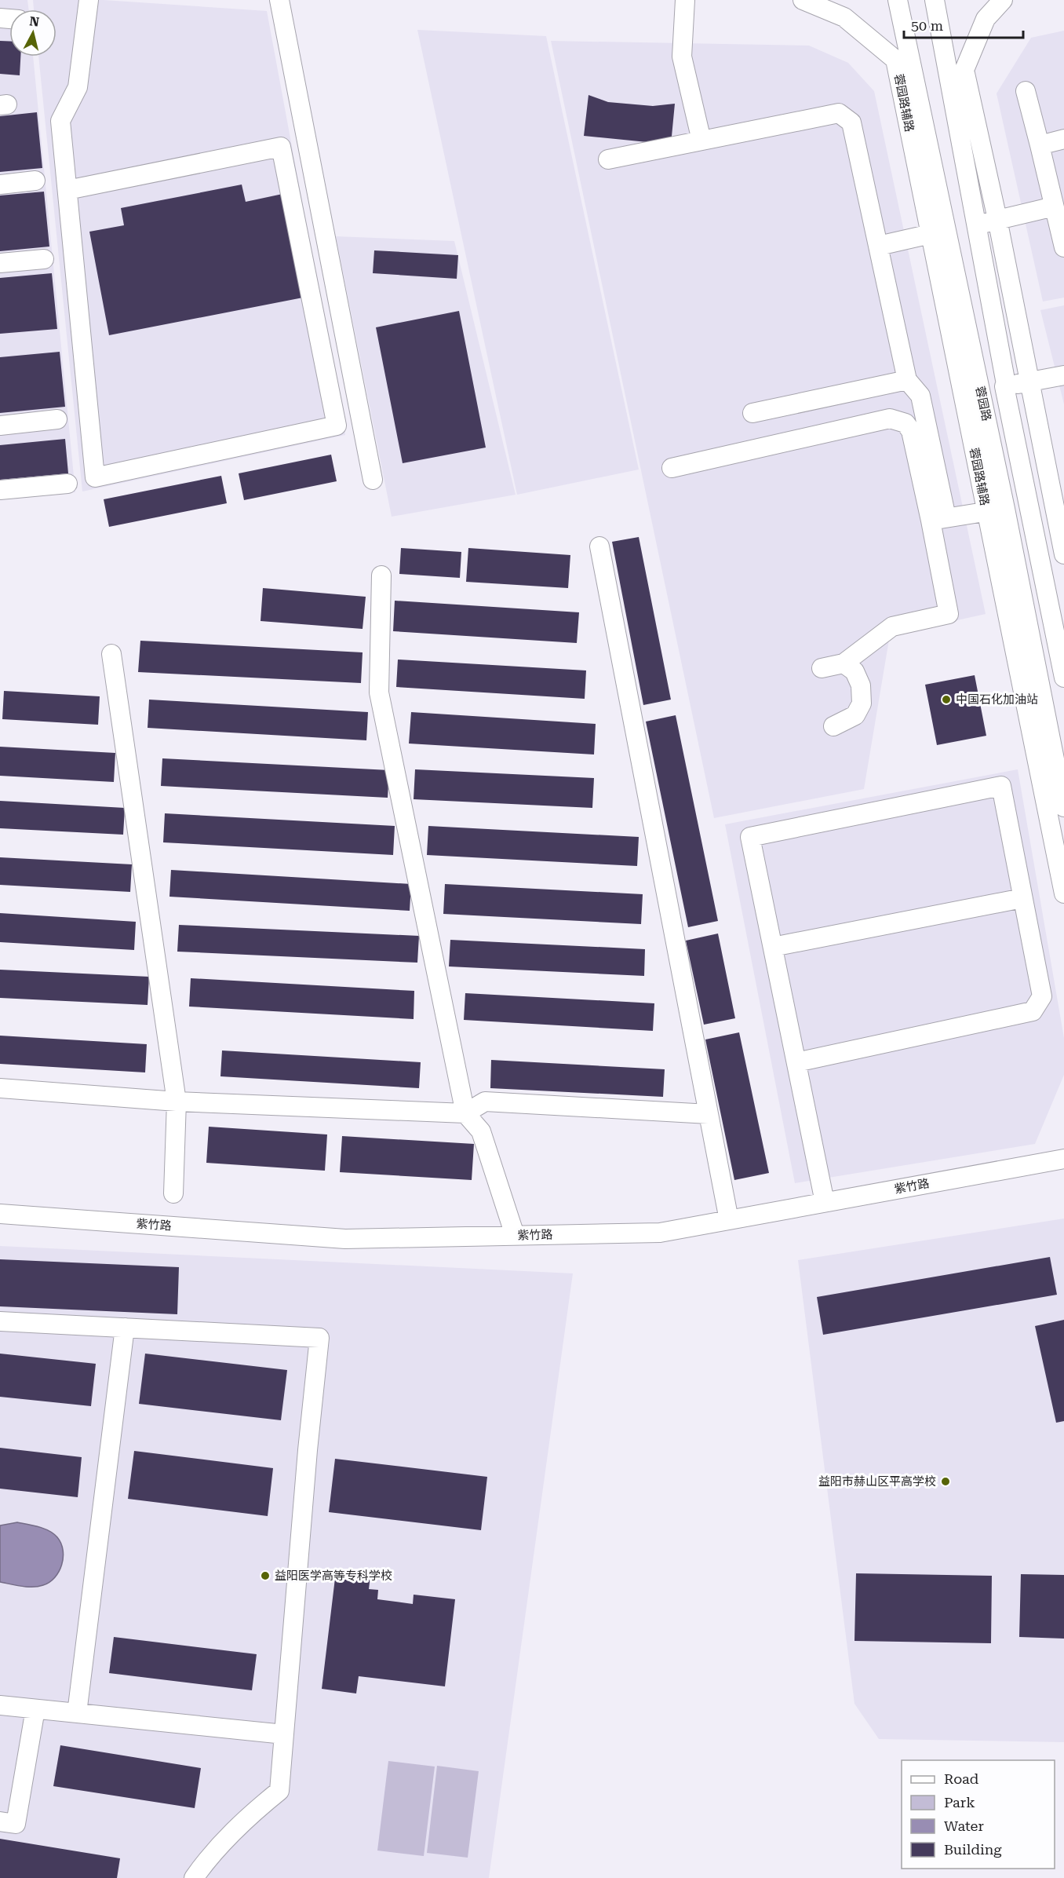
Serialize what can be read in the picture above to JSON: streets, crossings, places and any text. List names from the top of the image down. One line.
{"streets":{"street":["蓉园路辅路","蓉园路","紫竹路"]},"crossings":[["蓉园路辅路","蓉园路"]],"places":["中国石化加油站","益阳市赫山区平高学校","益阳医学高等专科学校"],"legend":["Road","Park","Water","Building"],"scale_bar":"50 m","north":"top"}
